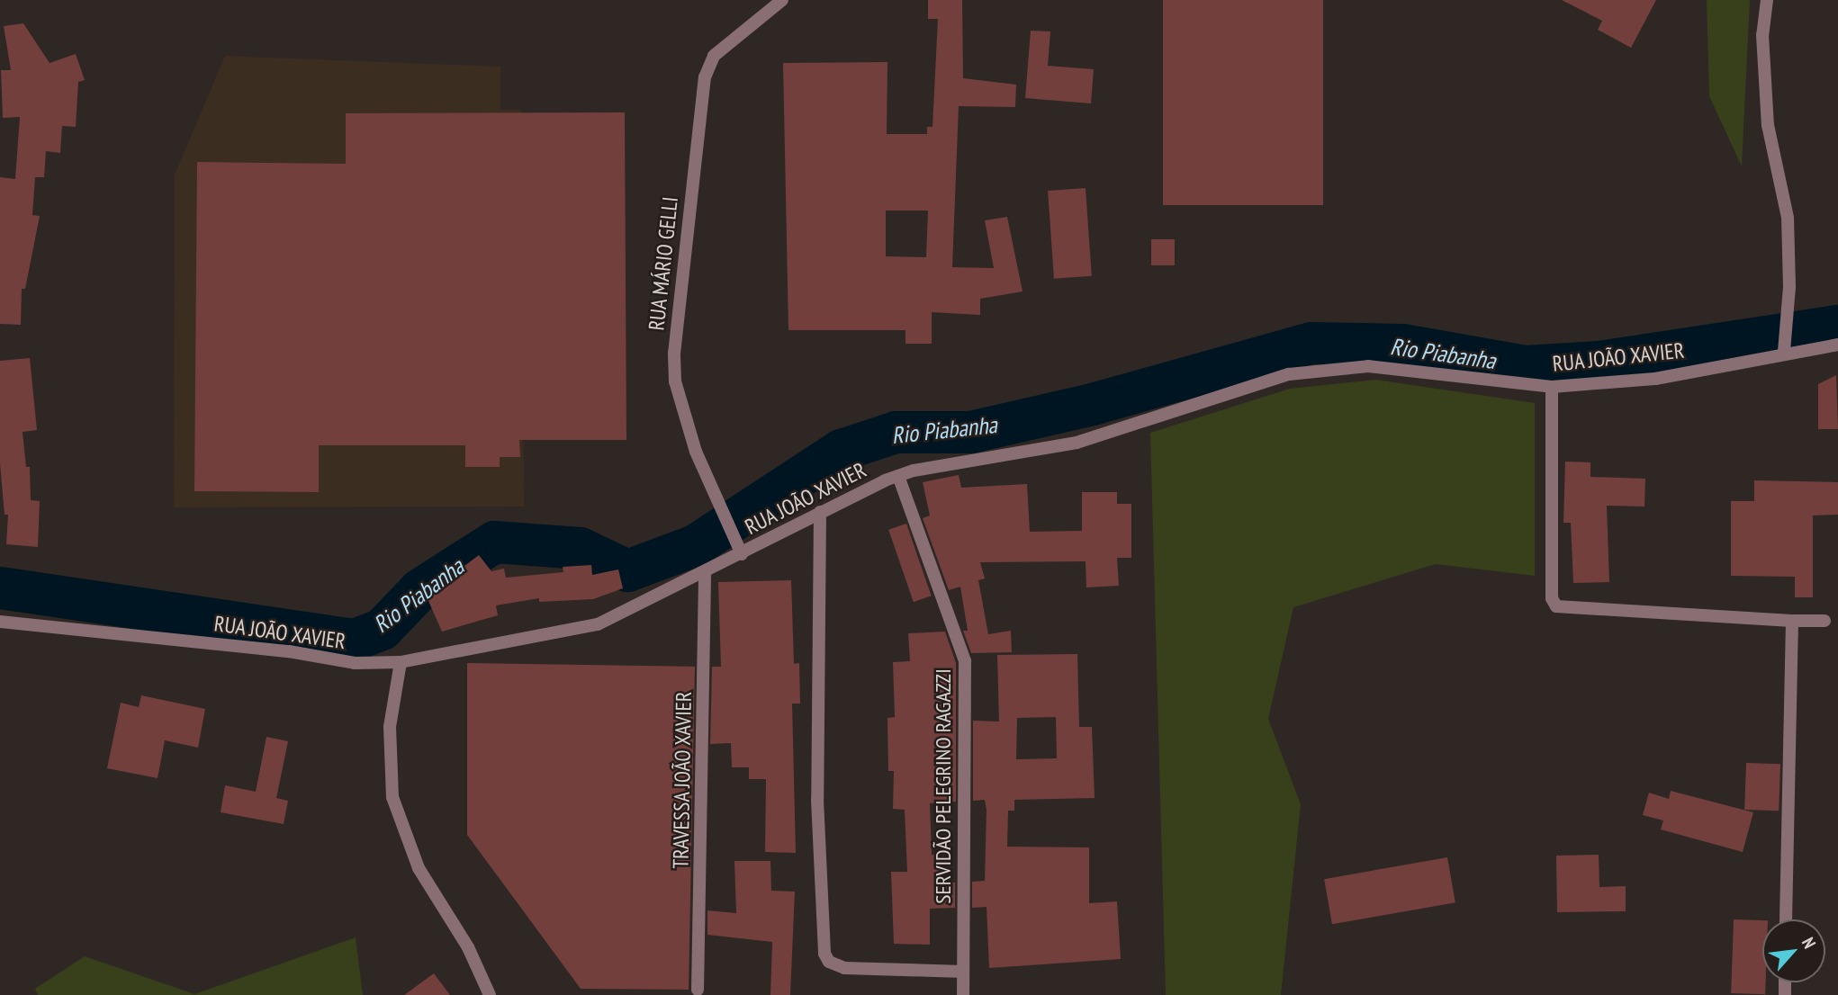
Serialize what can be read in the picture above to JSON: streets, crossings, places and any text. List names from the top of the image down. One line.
{"streets":{"street":["RUA MÁRIO GELLI","RUA JOÃO XAVIER","TRAVESSA JOÃO XAVIER","SERVIDÃO PELEGRINO RAGAZZI"]},"crossings":[["RUA MÁRIO GELLI","RUA JOÃO XAVIER"],["RUA JOÃO XAVIER","TRAVESSA JOÃO XAVIER"],["RUA JOÃO XAVIER","SERVIDÃO PELEGRINO RAGAZZI"]],"water":["Rio Piabanha"],"north":"top right"}
